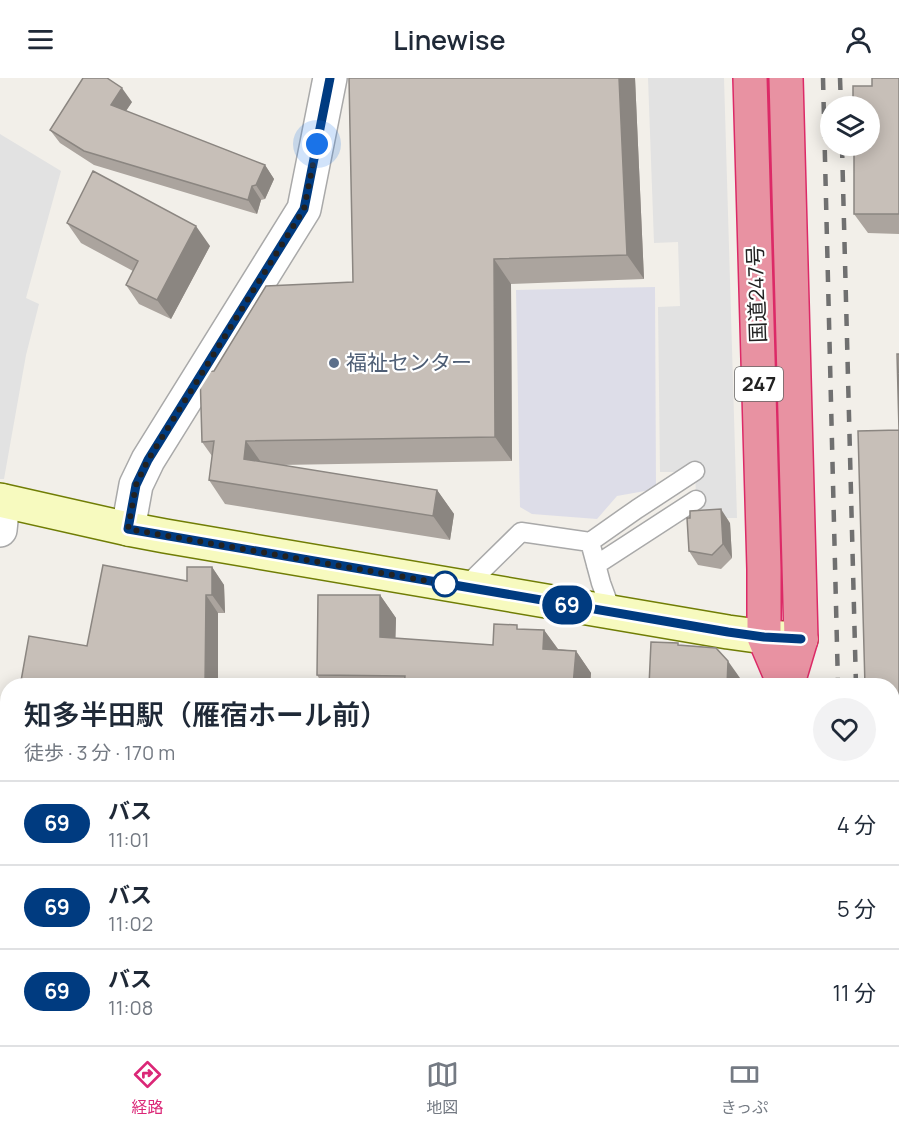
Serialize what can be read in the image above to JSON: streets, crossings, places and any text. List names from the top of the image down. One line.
{"streets":{"highway":["国道247号","247"]},"places":["福祉センター"],"lines":["bus line 69"],"page":{"header":"Linewise","on_map":"69","heading":["知多半田駅（雁宿ホール前）","徒歩 · 3 分 · 170 m"],"list":[{"mark":"69","name":"バス","note":"11:01","value":"4 分"},{"mark":"69","name":"バス","note":"11:02","value":"5 分"},{"mark":"69","name":"バス","note":"11:08","value":"11 分"}],"tabs":["経路","地図","きっぷ"]}}
